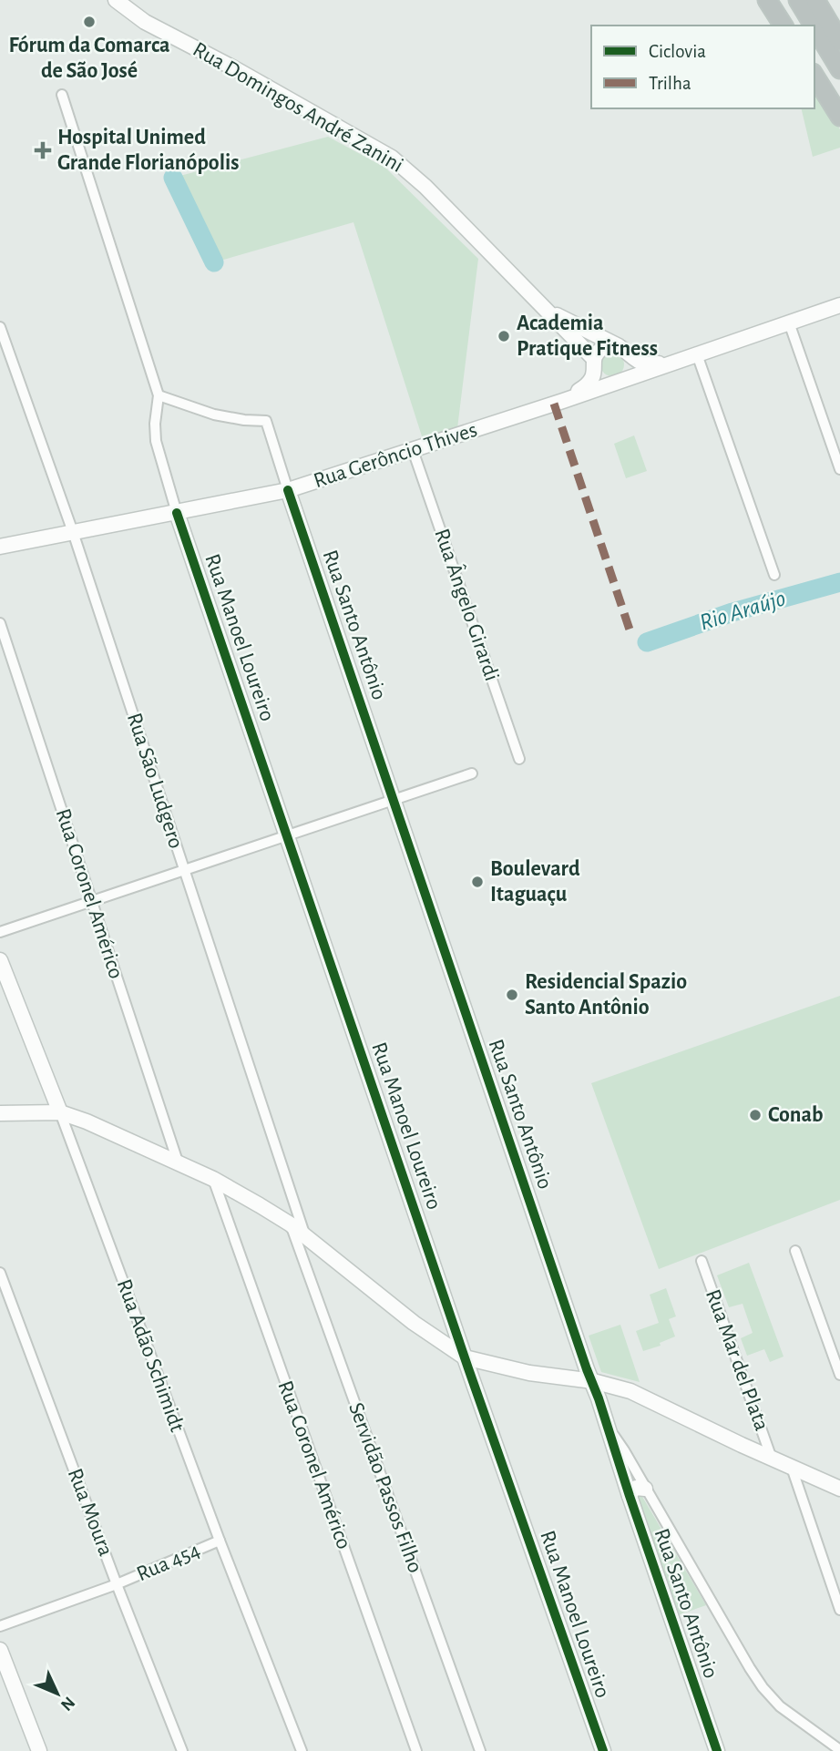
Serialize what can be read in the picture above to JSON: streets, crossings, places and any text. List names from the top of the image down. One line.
{"streets":{"street":["Rua Domingos André Zanini","Rua Gerôncio Thives","Rua Ângelo Girardi","Rua Santo Antônio","Rua Manoel Loureiro","Rua São Ludgero","Rua Coronel Américo","Rua Adão Schimidt","Rua Mar del Plata","Servidão Passos Filho","Rua Moura","Rua 454"]},"crossings":[["Rua Domingos André Zanini","Rua Gerôncio Thives"],["Rua Gerôncio Thives","Rua Ângelo Girardi"],["Rua Gerôncio Thives","Rua Santo Antônio"],["Rua Gerôncio Thives","Rua Manoel Loureiro"],["Rua Gerôncio Thives","Rua São Ludgero"],["Rua Santo Antônio","Rua Manoel Loureiro"],["Rua Adão Schimidt","Rua 454"],["Rua Moura","Rua 454"]],"water":["Rio Araújo"],"places":{"other":["Fórum da Comarca de São José","Academia Pratique Fitness","Boulevard Itaguaçu","Residencial Spazio Santo Antônio","Conab"],"health":["Hospital Unimed Grande Florianópolis"]},"legend":["Ciclovia","Trilha"],"north":"bottom right"}
